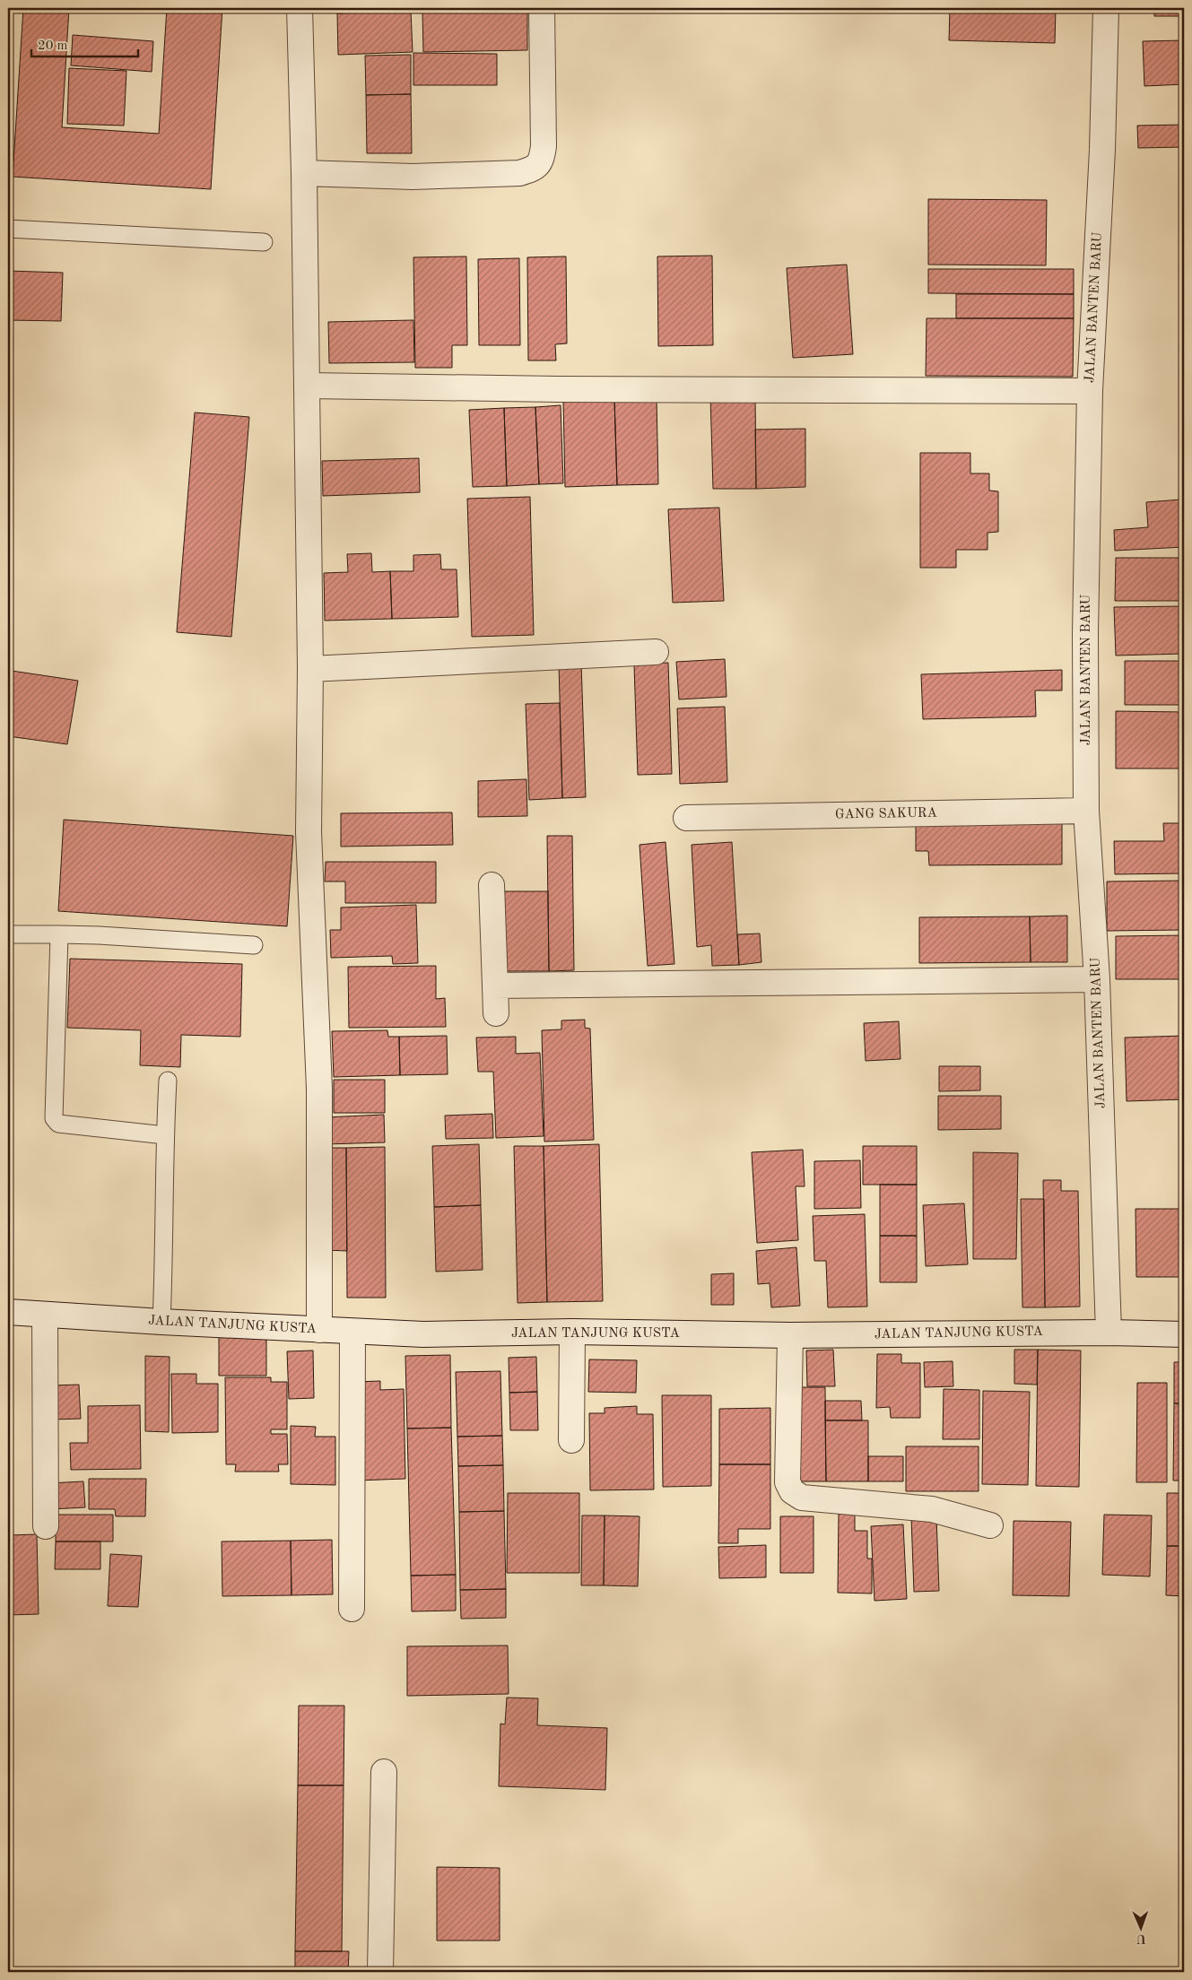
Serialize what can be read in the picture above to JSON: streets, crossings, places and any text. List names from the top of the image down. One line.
{"streets":{"street":["JALAN BANTEN BARU","GANG SAKURA","JALAN TANJUNG KUSTA"]},"crossings":[["JALAN BANTEN BARU","GANG SAKURA"],["JALAN BANTEN BARU","JALAN TANJUNG KUSTA"]],"scale_bar":"20 m","north":"bottom"}
